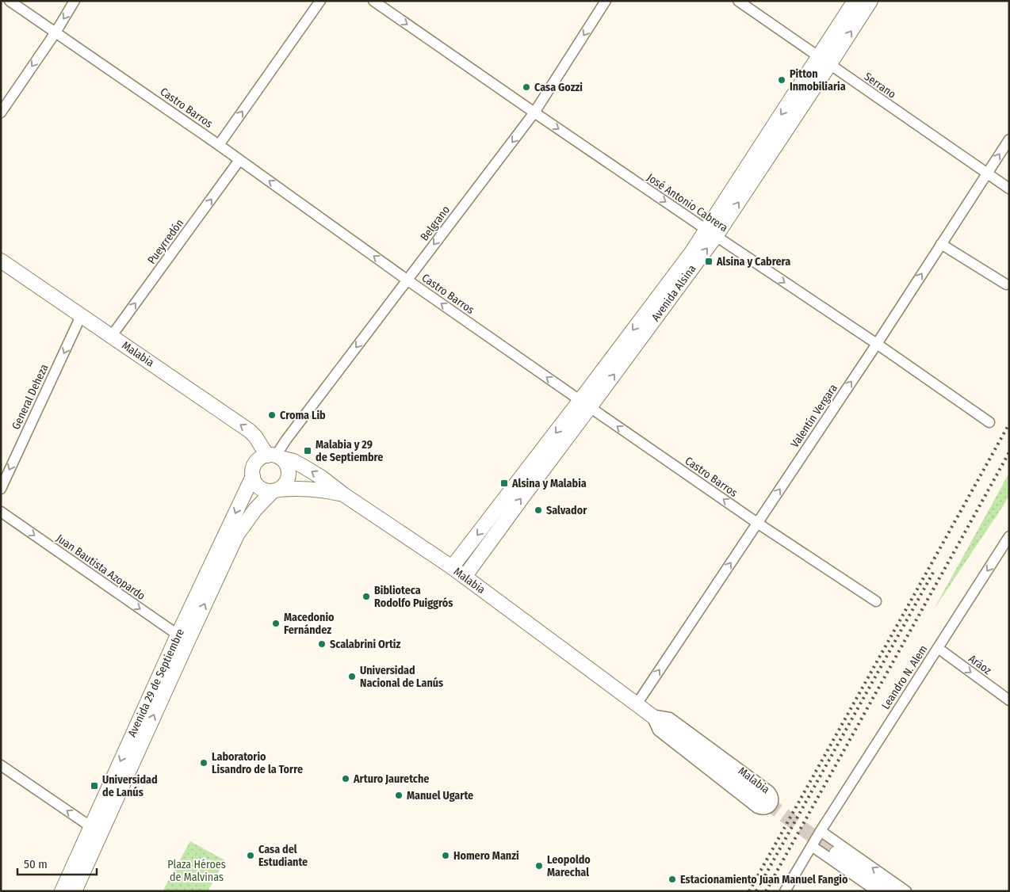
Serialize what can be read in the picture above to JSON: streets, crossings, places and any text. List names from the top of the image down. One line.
{"streets":{"main road":["Avenida Alsina","Malabia","Avenida 29 de Septiembre"],"street":["Serrano","Castro Barros","José Antonio Cabrera","Belgrano","Pueyrredón","General Deheza","Valentín Vergara","Juan Bautista Azopardo","Aráoz","Leandro N. Alem"]},"crossings":[["Serrano","Avenida Alsina"],["Serrano","Valentín Vergara"],["Castro Barros","Belgrano"],["Castro Barros","Pueyrredón"],["Castro Barros","Avenida Alsina"],["Castro Barros","Valentín Vergara"],["José Antonio Cabrera","Belgrano"],["José Antonio Cabrera","Avenida Alsina"],["José Antonio Cabrera","Valentín Vergara"],["Belgrano","Malabia"],["Belgrano","Avenida 29 de Septiembre"],["Pueyrredón","Malabia"],["Avenida Alsina","Malabia"],["Malabia","General Deheza"],["Malabia","Valentín Vergara"],["Malabia","Avenida 29 de Septiembre"],["Juan Bautista Azopardo","Avenida 29 de Septiembre"],["Aráoz","Leandro N. Alem"]],"one_way":["Castro Barros","José Antonio Cabrera","Belgrano","Pueyrredón","General Deheza","Valentín Vergara","Juan Bautista Azopardo","Aráoz"],"parks":["Plaza Héroes de Malvinas"],"places":{"other":["Pitton Inmobiliaria","Casa Gozzi","Croma Lib","Salvador","Biblioteca Rodolfo Puiggrós","Macedonio Fernández","Scalabrini Ortiz","Universidad Nacional de Lanús","Laboratorio Lisandro de la Torre","Arturo Jauretche","Manuel Ugarte","Casa del Estudiante","Homero Manzi","Leopoldo Marechal","Estacionamiento Juan Manuel Fangio"],"transit":["Alsina y Cabrera","Malabia y 29 de Septiembre","Alsina y Malabia","Universidad de Lanús"]},"scale_bar":"50 m"}
